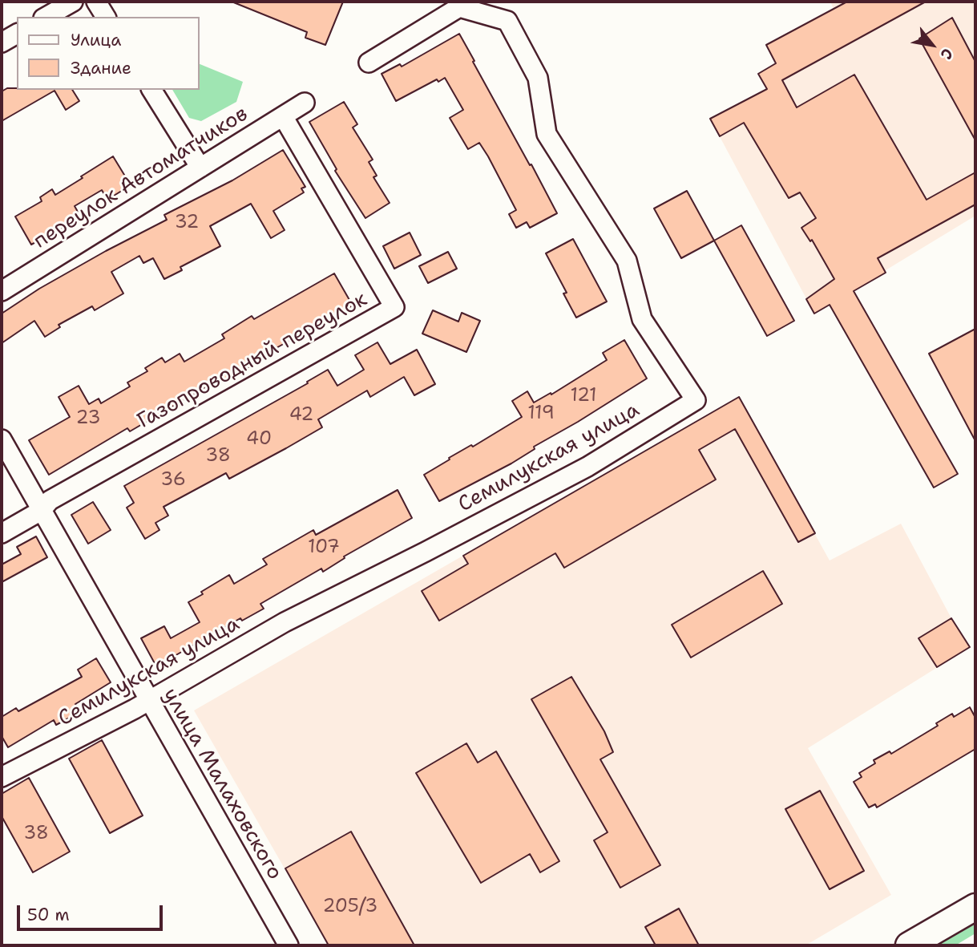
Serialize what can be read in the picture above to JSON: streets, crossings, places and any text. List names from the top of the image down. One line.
{"streets":{"street":["переулок Автоматчиков","Газопроводный переулок","Семилукская улица","улица Малаховского"]},"crossings":[["переулок Автоматчиков","Газопроводный переулок"],["Газопроводный переулок","улица Малаховского"],["Семилукская улица","улица Малаховского"]],"house_numbers":["32","121","119","42","23","40","38","36","107","38","205/3"],"legend":["Улица","Здание"],"scale_bar":"50 m","north":"bottom right"}
